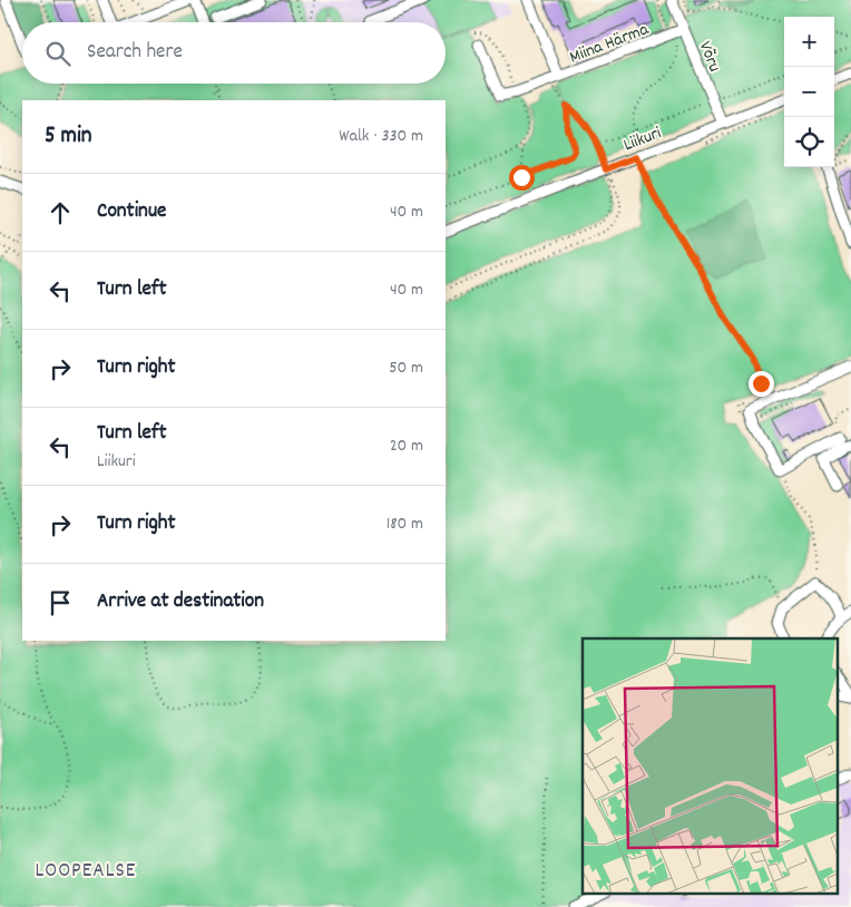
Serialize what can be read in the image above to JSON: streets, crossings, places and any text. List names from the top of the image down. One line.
{"streets":{"street":["Miina Härma","Võru","Liikuri"]},"crossings":[["Miina Härma","Võru"],["Võru","Liikuri"]],"districts":["LOOPEALSE"],"page":{"map_buttons":["+","−"],"search":"Search here","heading":["5 min","Walk · 330 m"],"list":[["Continue","40 m"],["Turn left","40 m"],["Turn right","50 m"],["Turn left","Liikuri","20 m"],["Turn right","180 m"],"Arrive at destination"]}}
